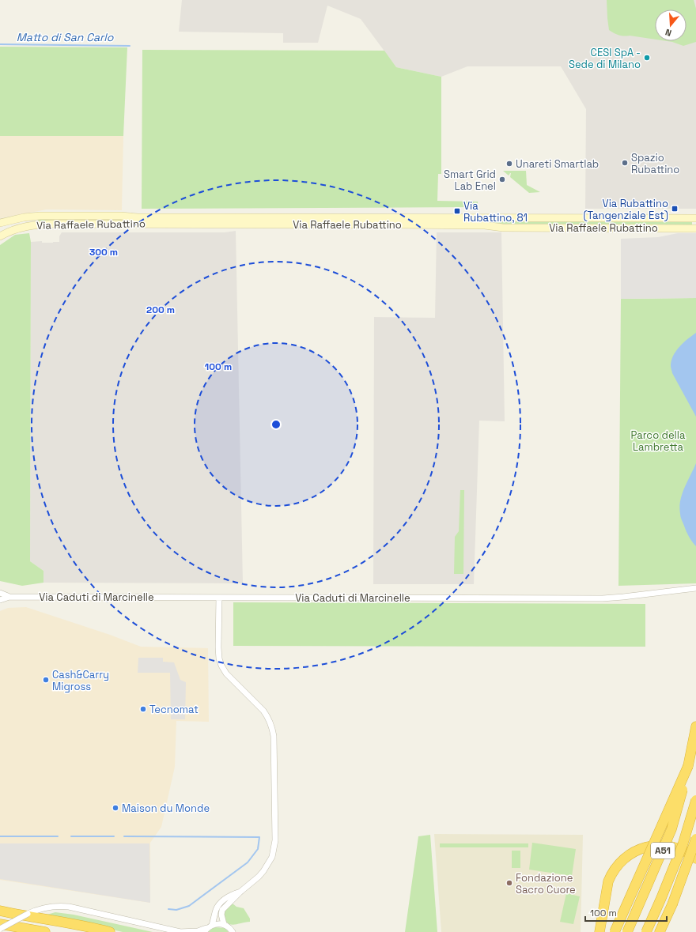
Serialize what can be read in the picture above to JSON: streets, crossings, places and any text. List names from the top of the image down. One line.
{"streets":{"highway":["A51"],"street":["Via Raffaele Rubattino","Via Caduti di Marcinelle"]},"water":["Matto di San Carlo"],"parks":["Parco della Lambretta"],"places":{"other":["CESI SpA - Sede di Milano","Spazio Rubattino","Unareti Smartlab","Smart Grid Lab Enel","Cash&Carry Migross","Tecnomat","Maison du Monde","Fondazione Sacro Cuore"],"transit":["Via Rubattino (Tangenziale Est)","Via Rubattino, 81"]},"scale_bar":"100 m","north":"bottom","rings":["300 m","200 m","100 m"]}
